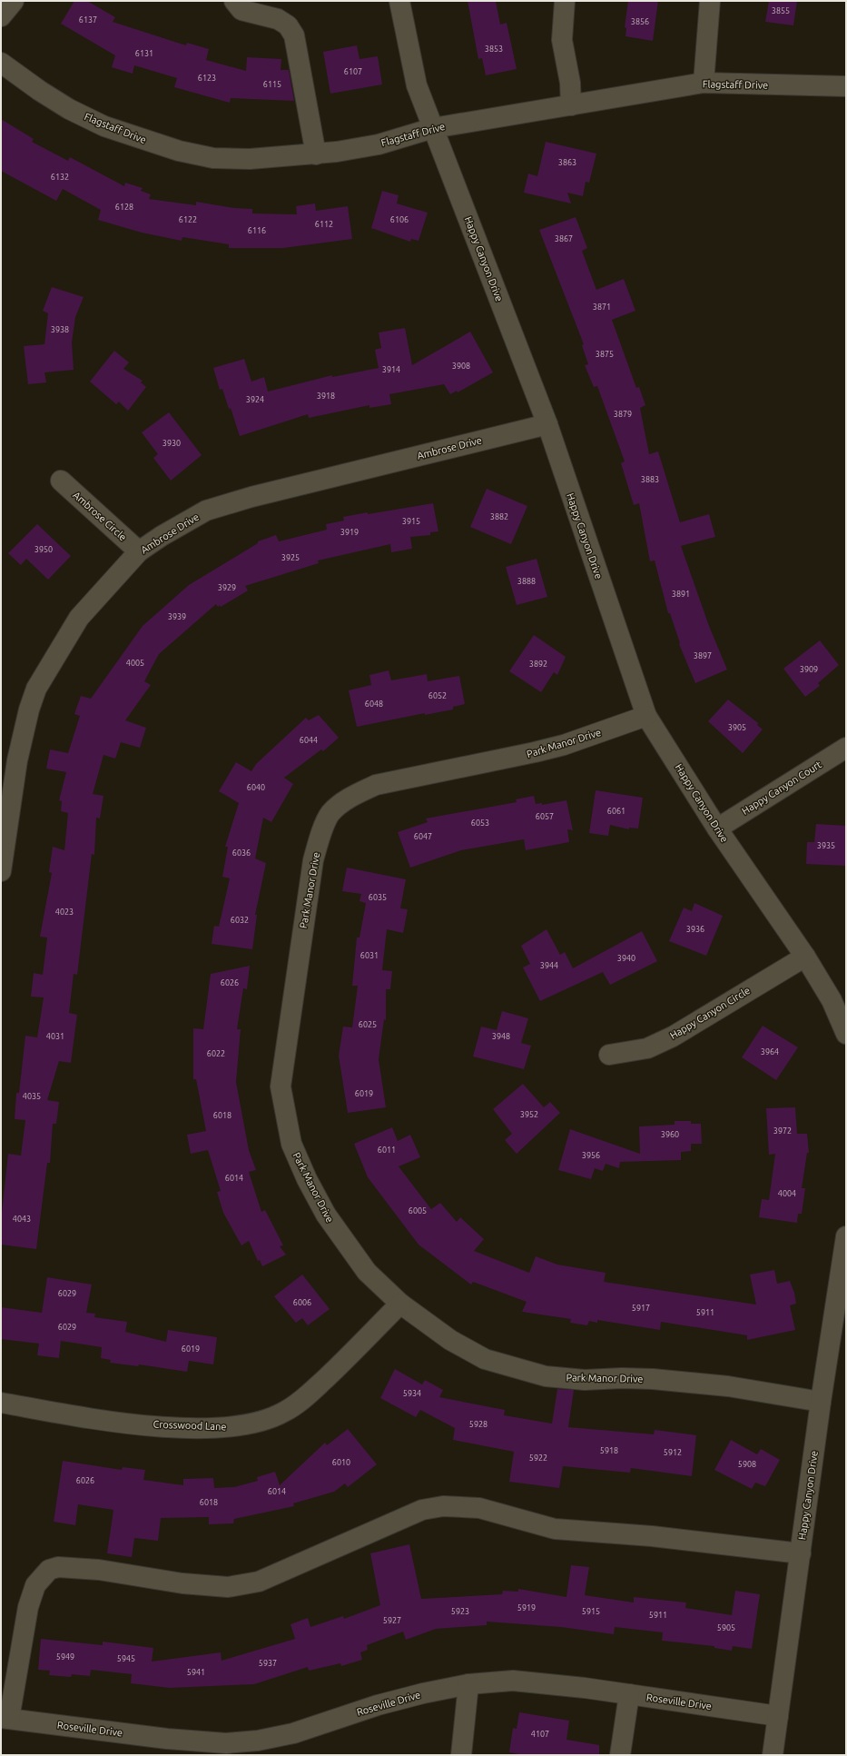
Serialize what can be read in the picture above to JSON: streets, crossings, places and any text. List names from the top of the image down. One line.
{"streets":{"street":["Flagstaff Drive","Happy Canyon Drive","Ambrose Drive","Ambrose Circle","Park Manor Drive","Happy Canyon Court","Happy Canyon Circle","Crosswood Lane","Roseville Drive"]},"crossings":[["Flagstaff Drive","Happy Canyon Drive"],["Happy Canyon Drive","Ambrose Drive"],["Happy Canyon Drive","Park Manor Drive"],["Happy Canyon Drive","Happy Canyon Court"],["Happy Canyon Drive","Happy Canyon Circle"],["Happy Canyon Drive","Roseville Drive"],["Ambrose Drive","Ambrose Circle"],["Park Manor Drive","Crosswood Lane"]],"house_numbers":["3855","6137","3856","3853","6131","6107","6123","6115","3863","6132","6128","6122","6106","6112","6116","3867","3871","3938","3875","3908","3914","3918","3924","3879","3930","3883","3882","3915","3919","3950","3925","3888","3929","3891","3939","3897","4005","3892","3909","6052","6048","3905","6044","6040","6061","6057","6053","6047","3935","6036","6035","4023","6032","3936","6031","3940","3944","6026","6025","4031","3948","3964","6022","6019","4035","3952","6018","3972","3960","6011","3956","6014","4004","6005","4043","6029","6006","5917","5911","6029","6019","5934","5928","5918","5912","5922","6010","5908","6026","6014","6018","5919","5923","5915","5911","5927","5905","5949","5945","5937","5941","4107"]}
